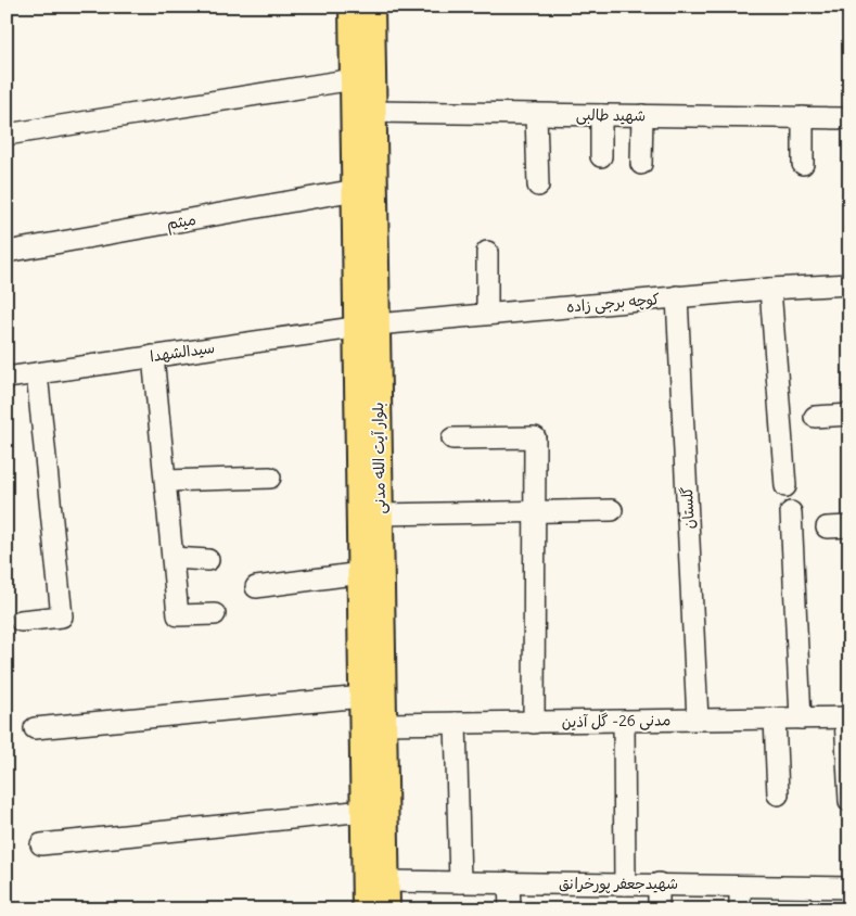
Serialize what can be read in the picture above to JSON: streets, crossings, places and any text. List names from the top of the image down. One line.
{"streets":{"main road":["بلوار آیت الله مدنی"],"street":["شهید طالبی","میثم","کوچه برجى زاده","سیدالشهدا","گلستان","مدنی 26- گل آذین","شهیدجعفر پورخرانق"]},"crossings":[["شهید طالبی","بلوار آیت الله مدنی"],["میثم","بلوار آیت الله مدنی"],["کوچه برجى زاده","سیدالشهدا"],["کوچه برجى زاده","بلوار آیت الله مدنی"],["کوچه برجى زاده","گلستان"],["سیدالشهدا","بلوار آیت الله مدنی"],["بلوار آیت الله مدنی","مدنی 26- گل آذین"],["بلوار آیت الله مدنی","شهیدجعفر پورخرانق"],["گلستان","مدنی 26- گل آذین"]]}
